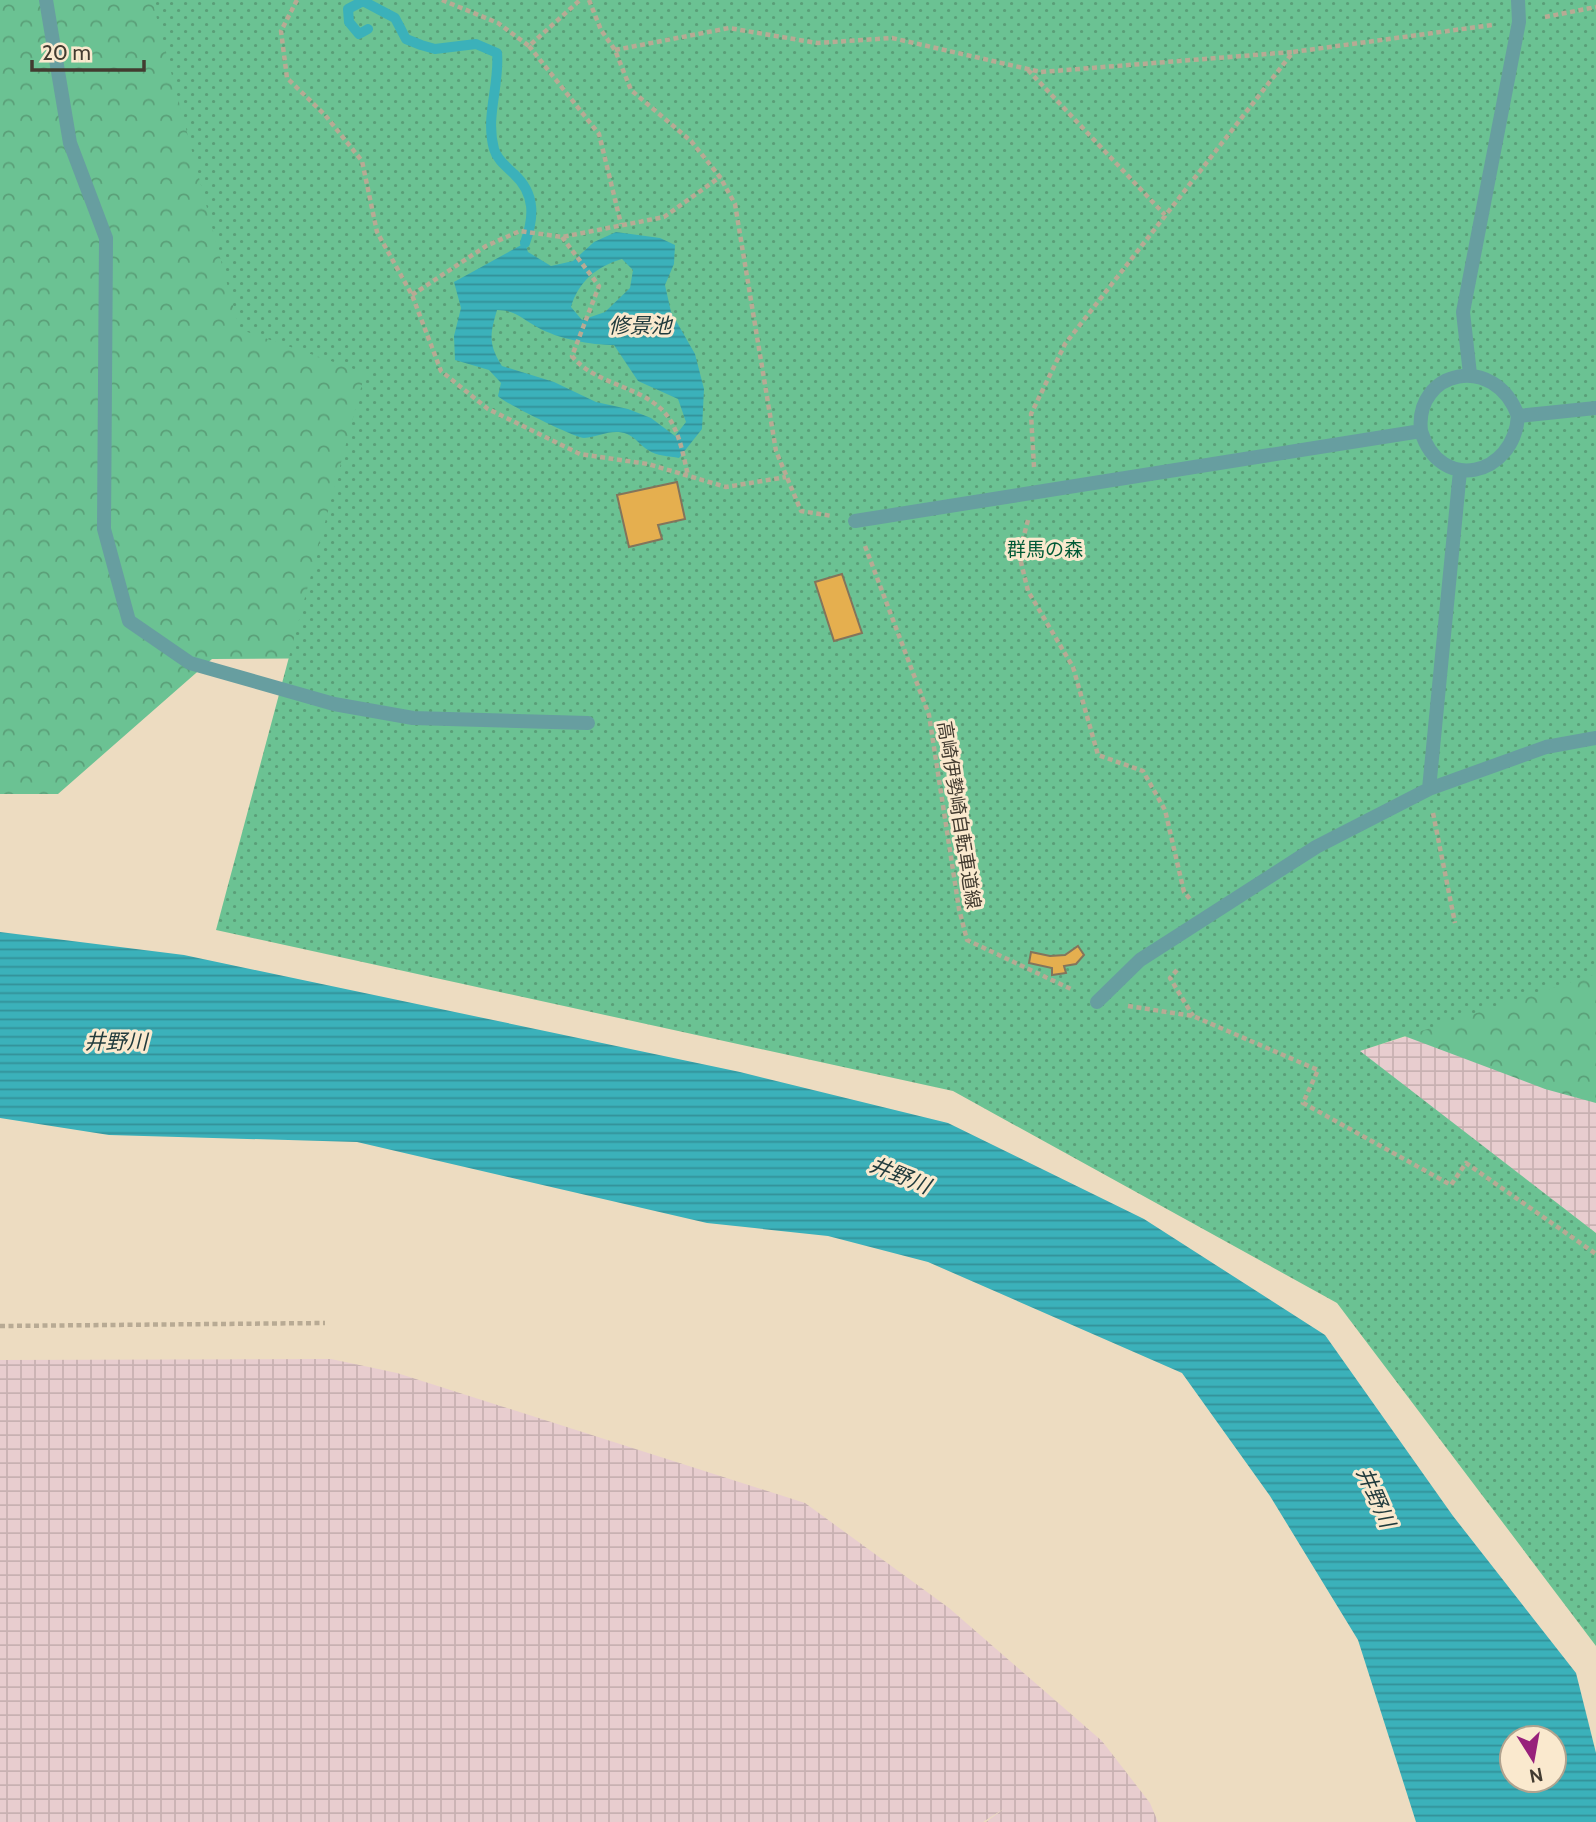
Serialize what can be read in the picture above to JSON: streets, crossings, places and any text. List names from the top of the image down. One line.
{"streets":{"path":["高崎伊勢崎自転車道線"]},"water":["修景池","井野川"],"parks":["群馬の森"],"scale_bar":"20 m","north":"bottom"}
